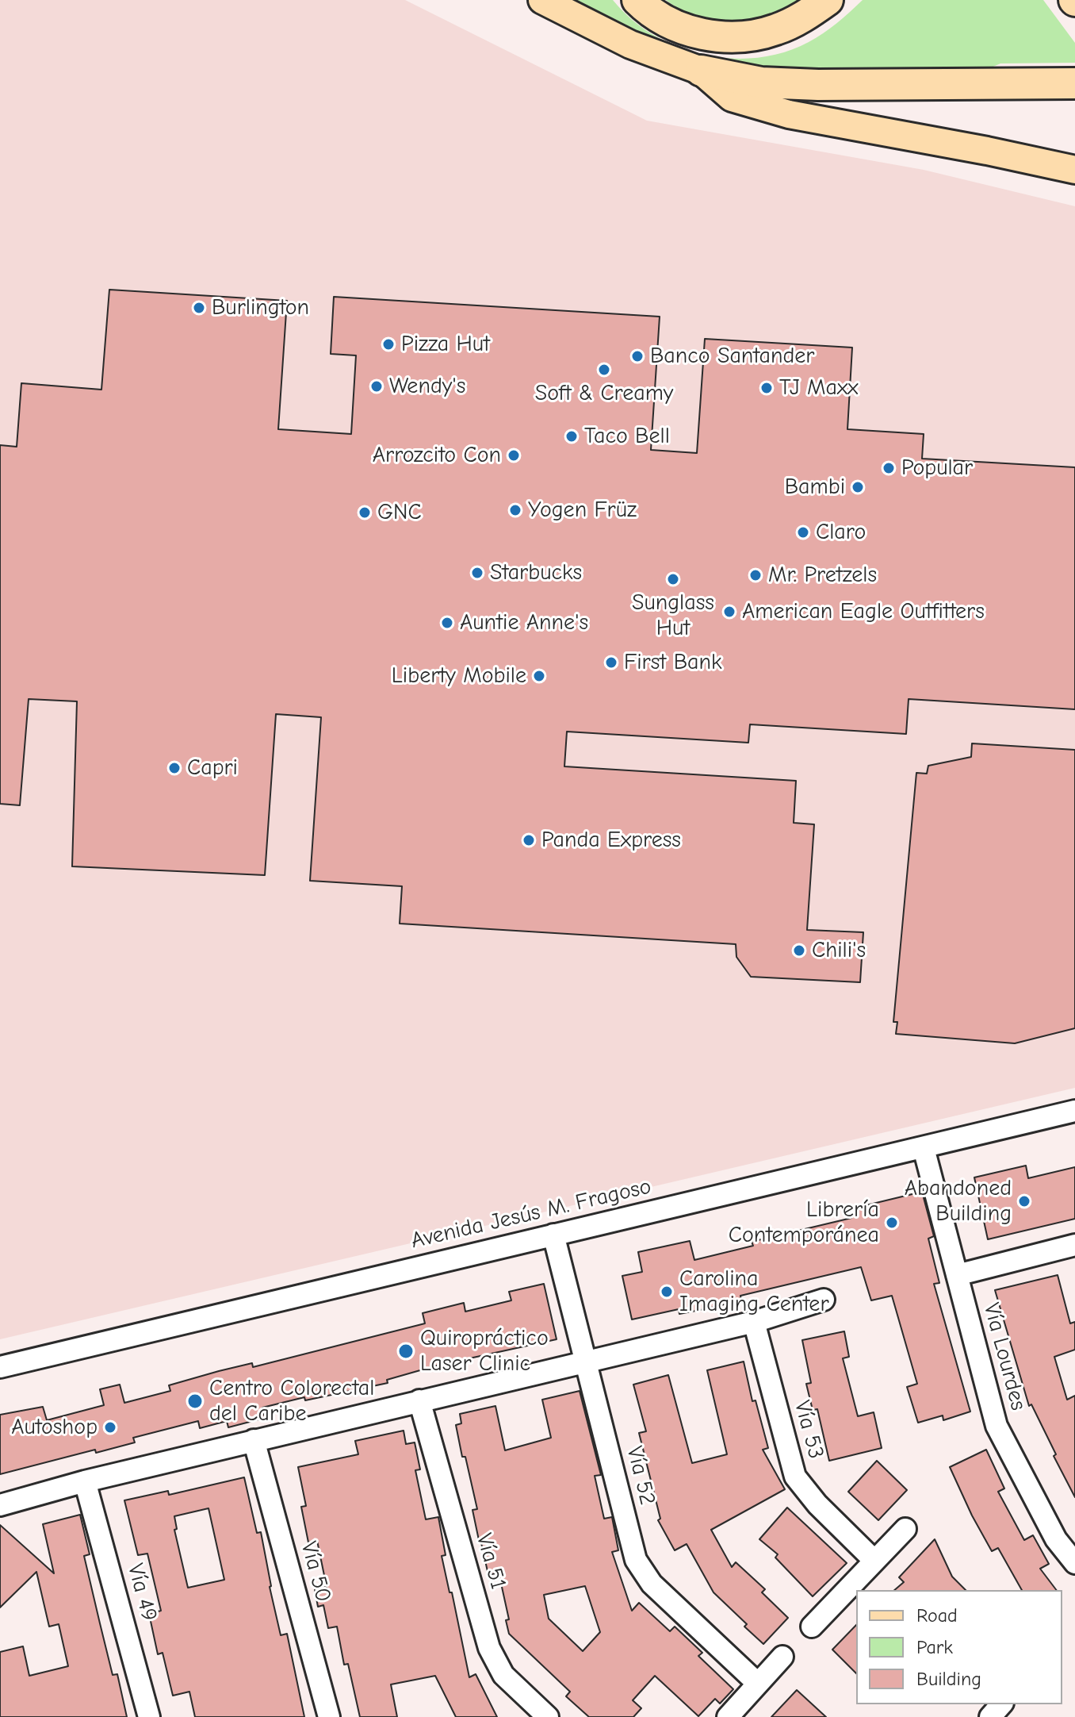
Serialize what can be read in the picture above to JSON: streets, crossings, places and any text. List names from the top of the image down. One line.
{"streets":{"street":["Avenida Jesús M. Fragoso","Vía Lourdes","Vía 53","Vía 52","Vía 51","Vía 50","Vía 49"]},"crossings":[["Avenida Jesús M. Fragoso","Vía Lourdes"],["Avenida Jesús M. Fragoso","Vía 52"]],"places":["Burlington","Pizza Hut","Banco Santander","Soft & Creamy","Wendy's","TJ Maxx","Taco Bell","Arrozcito Con","Popular","Bambi","Yogen Früz","GNC","Claro","Starbucks","Mr. Pretzels","Sunglass Hut","American Eagle Outfitters","Auntie Anne's","First Bank","Liberty Mobile","Capri","Panda Express","Chili's","Abandoned Building","Librería Contemporánea","Carolina Imaging Center","Quiropráctico Laser Clinic","Centro Colorectal del Caribe","Autoshop"],"legend":["Road","Park","Building"]}
